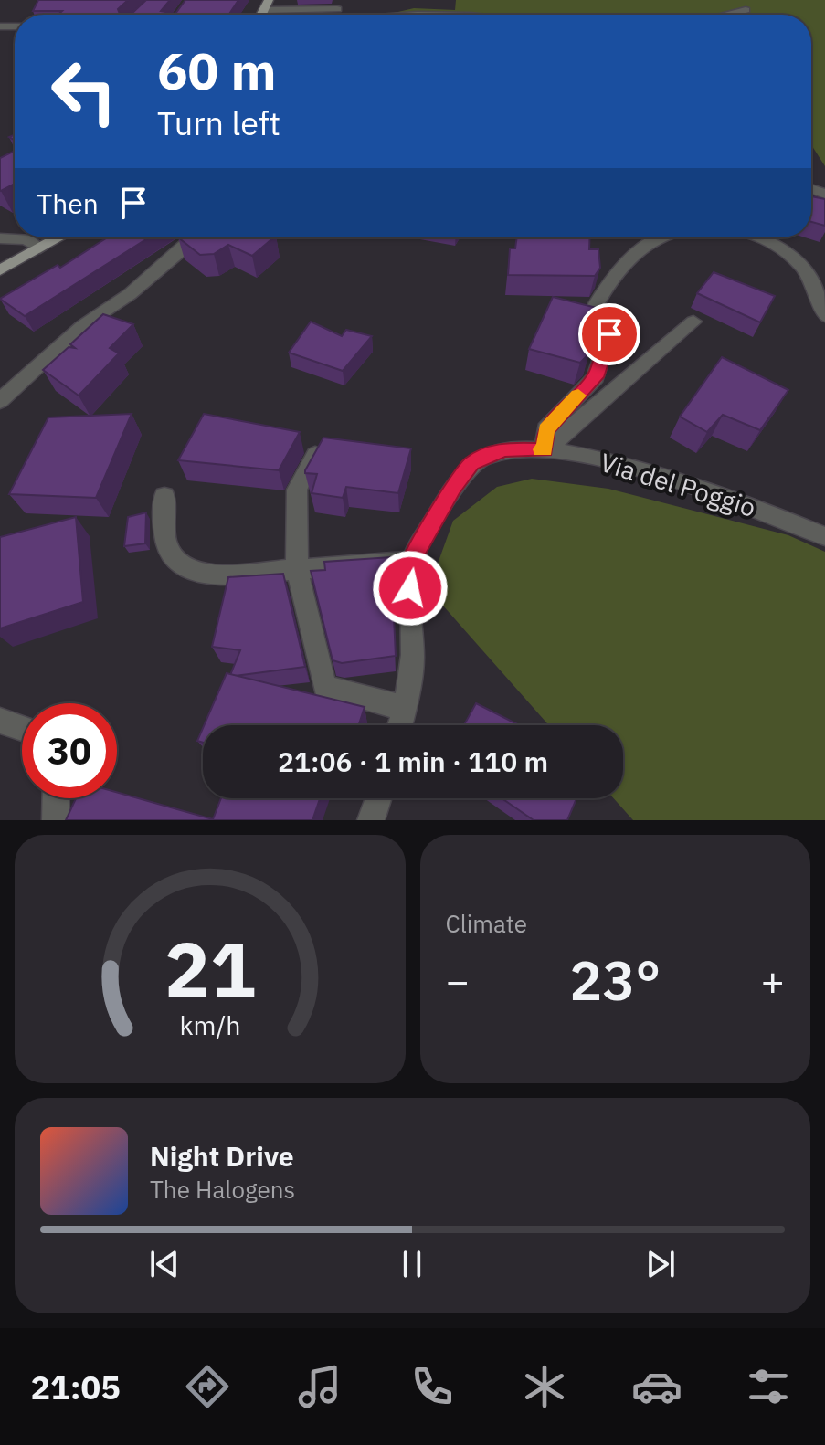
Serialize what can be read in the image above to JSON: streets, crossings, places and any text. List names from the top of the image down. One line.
{"streets":{"street":["Via del Poggio"]},"page":{"turn":["60 m","Turn left"],"then":"Then","limit":"30","trip":"21:06 · 1 min · 110 m","tile":"Climate","heat":["−","23°","+"],"song":["Night Drive","The Halogens"],"tabs":"21:05","gauge":["21","km/h"]}}
